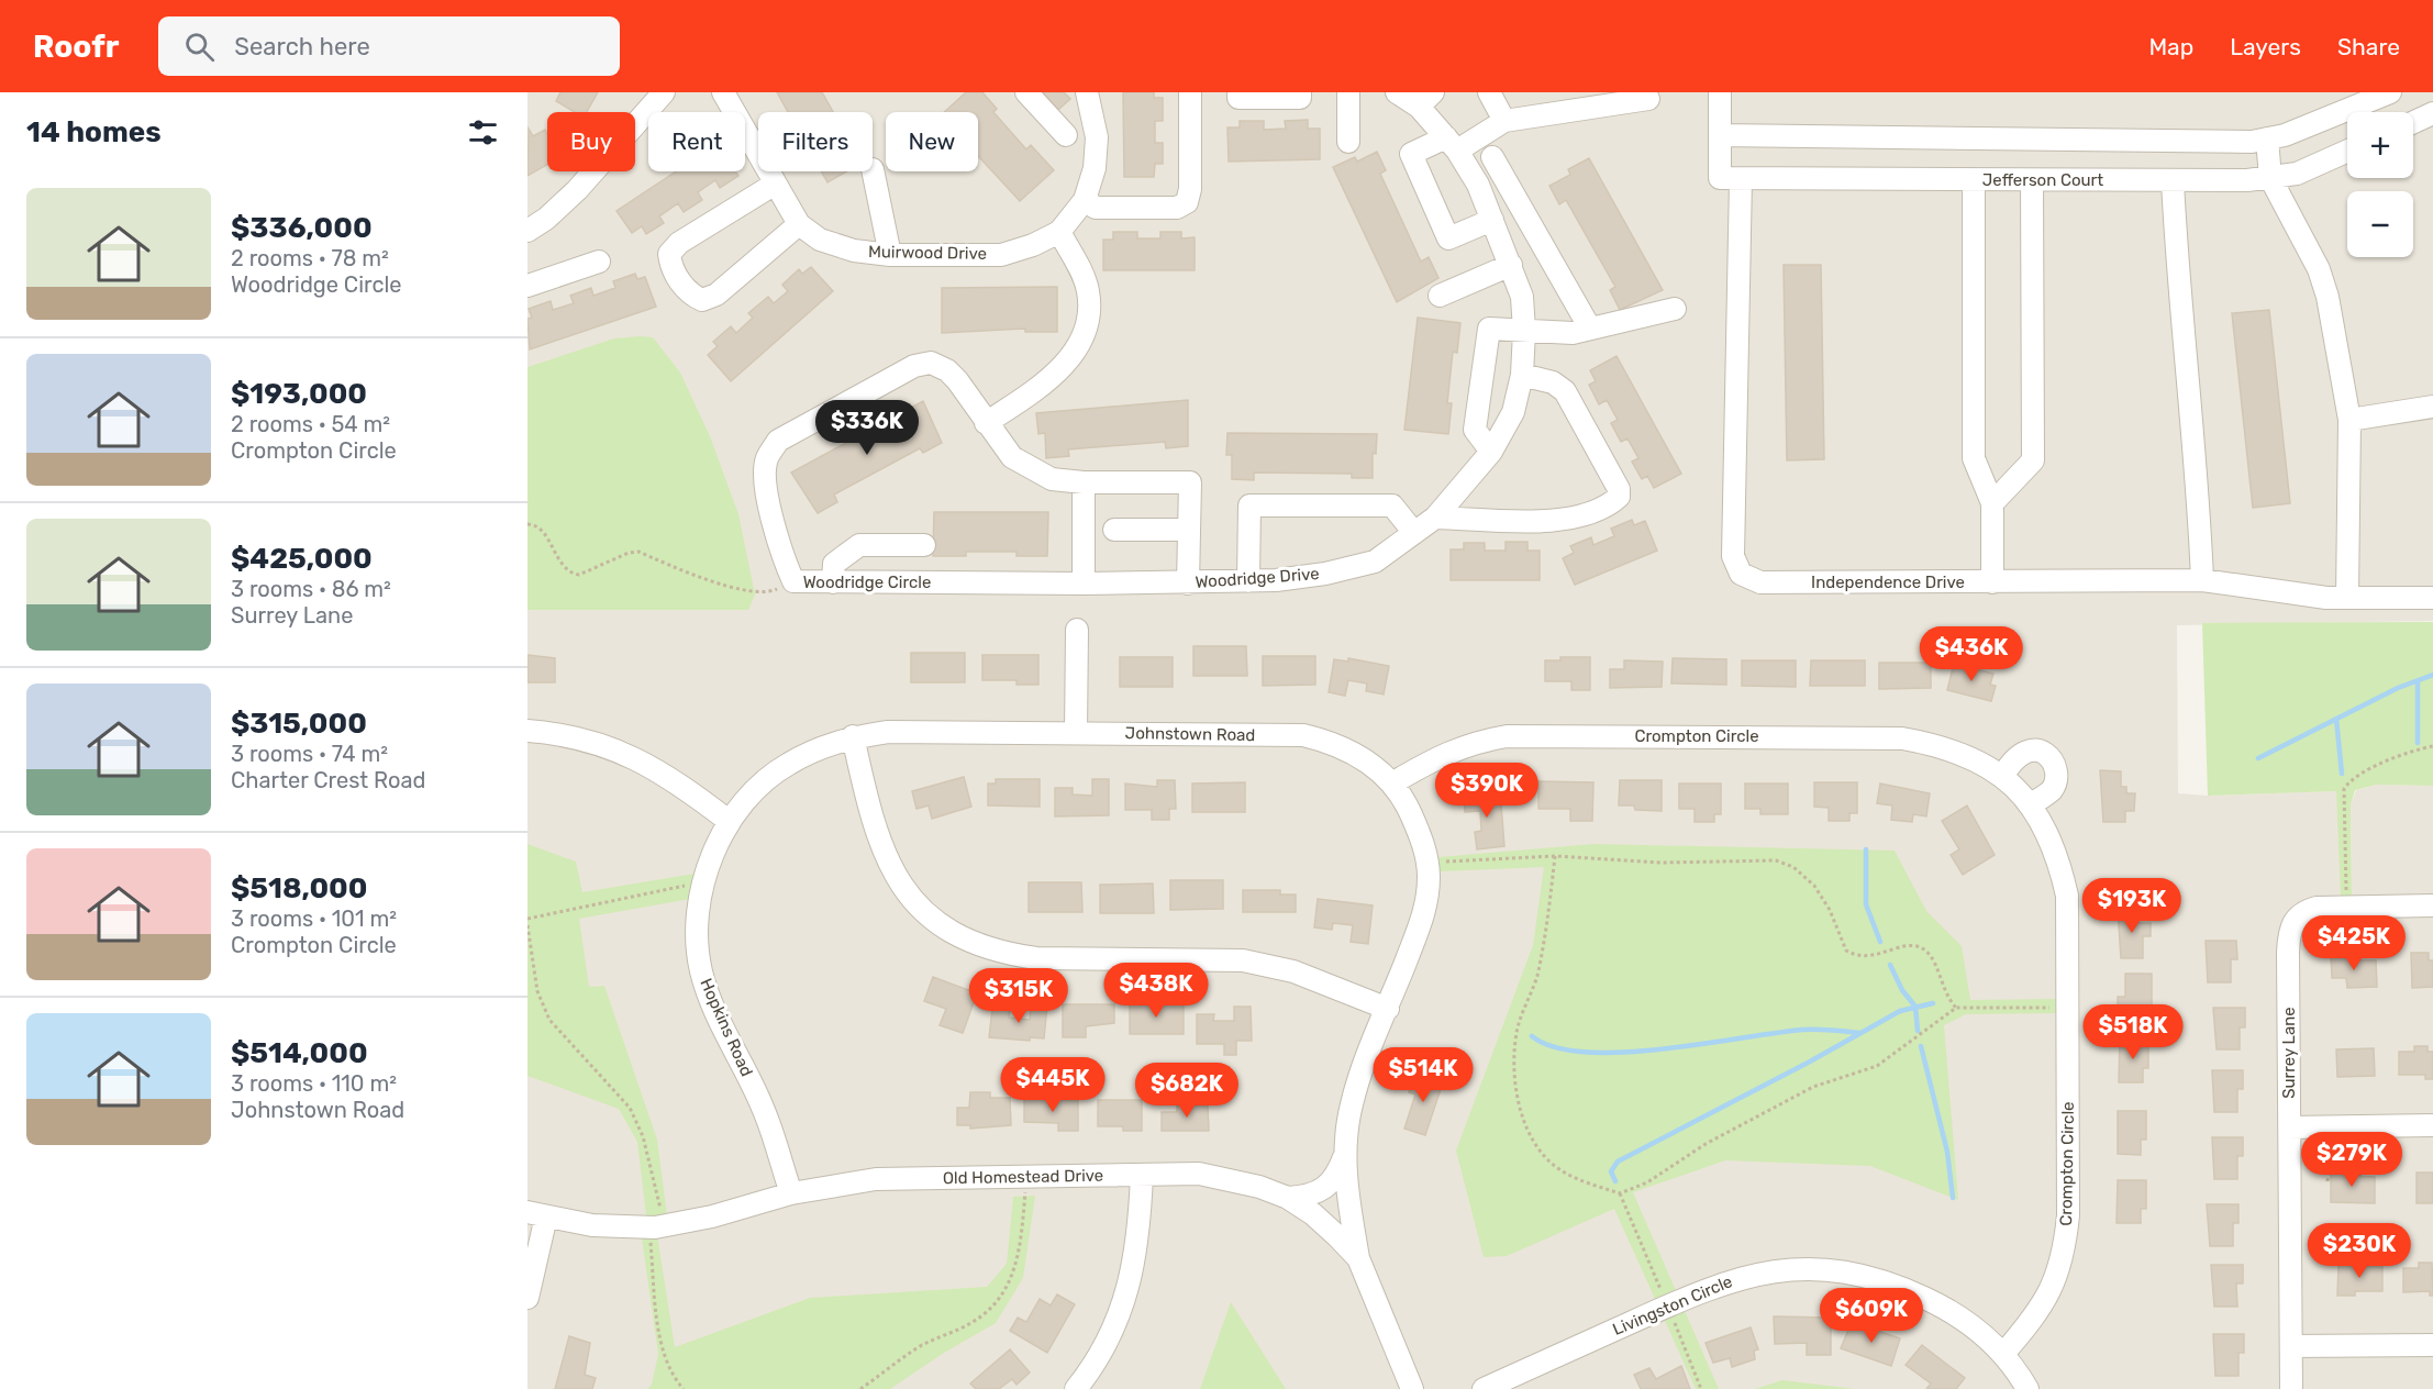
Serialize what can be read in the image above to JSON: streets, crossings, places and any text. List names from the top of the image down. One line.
{"streets":{"street":["Jefferson Court","Muirwood Drive","Woodridge Drive","Woodridge Circle","Independence Drive","Johnstown Road","Crompton Circle","Hopkins Road","Surrey Lane","Old Homestead Drive","Livingston Circle"]},"crossings":[["Jefferson Court","Independence Drive"],["Woodridge Drive","Woodridge Circle"],["Johnstown Road","Crompton Circle"],["Johnstown Road","Hopkins Road"],["Johnstown Road","Old Homestead Drive"],["Crompton Circle","Livingston Circle"],["Hopkins Road","Old Homestead Drive"]],"page":{"header":"Roofr","search":"Search here","nav":["Map","Layers","Share"],"heading":"14 homes","map_buttons":["+","−"],"chip":["Buy","Rent","Filters","New"],"list":[{"name":"$336,000","note":"2 rooms · 78 m² · Woodridge Circle"},{"name":"$193,000","note":"2 rooms · 54 m² · Crompton Circle"},{"name":"$425,000","note":"3 rooms · 86 m² · Surrey Lane"},{"name":"$315,000","note":"3 rooms · 74 m² · Charter Crest Road"},{"name":"$518,000","note":"3 rooms · 101 m² · Crompton Circle"},{"name":"$514,000","note":"3 rooms · 110 m² · Johnstown Road"}],"price":["$336K","$436K","$390K","$193K","$425K","$438K","$315K","$518K","$514K","$445K","$682K","$279K","$230K","$609K"]}}
